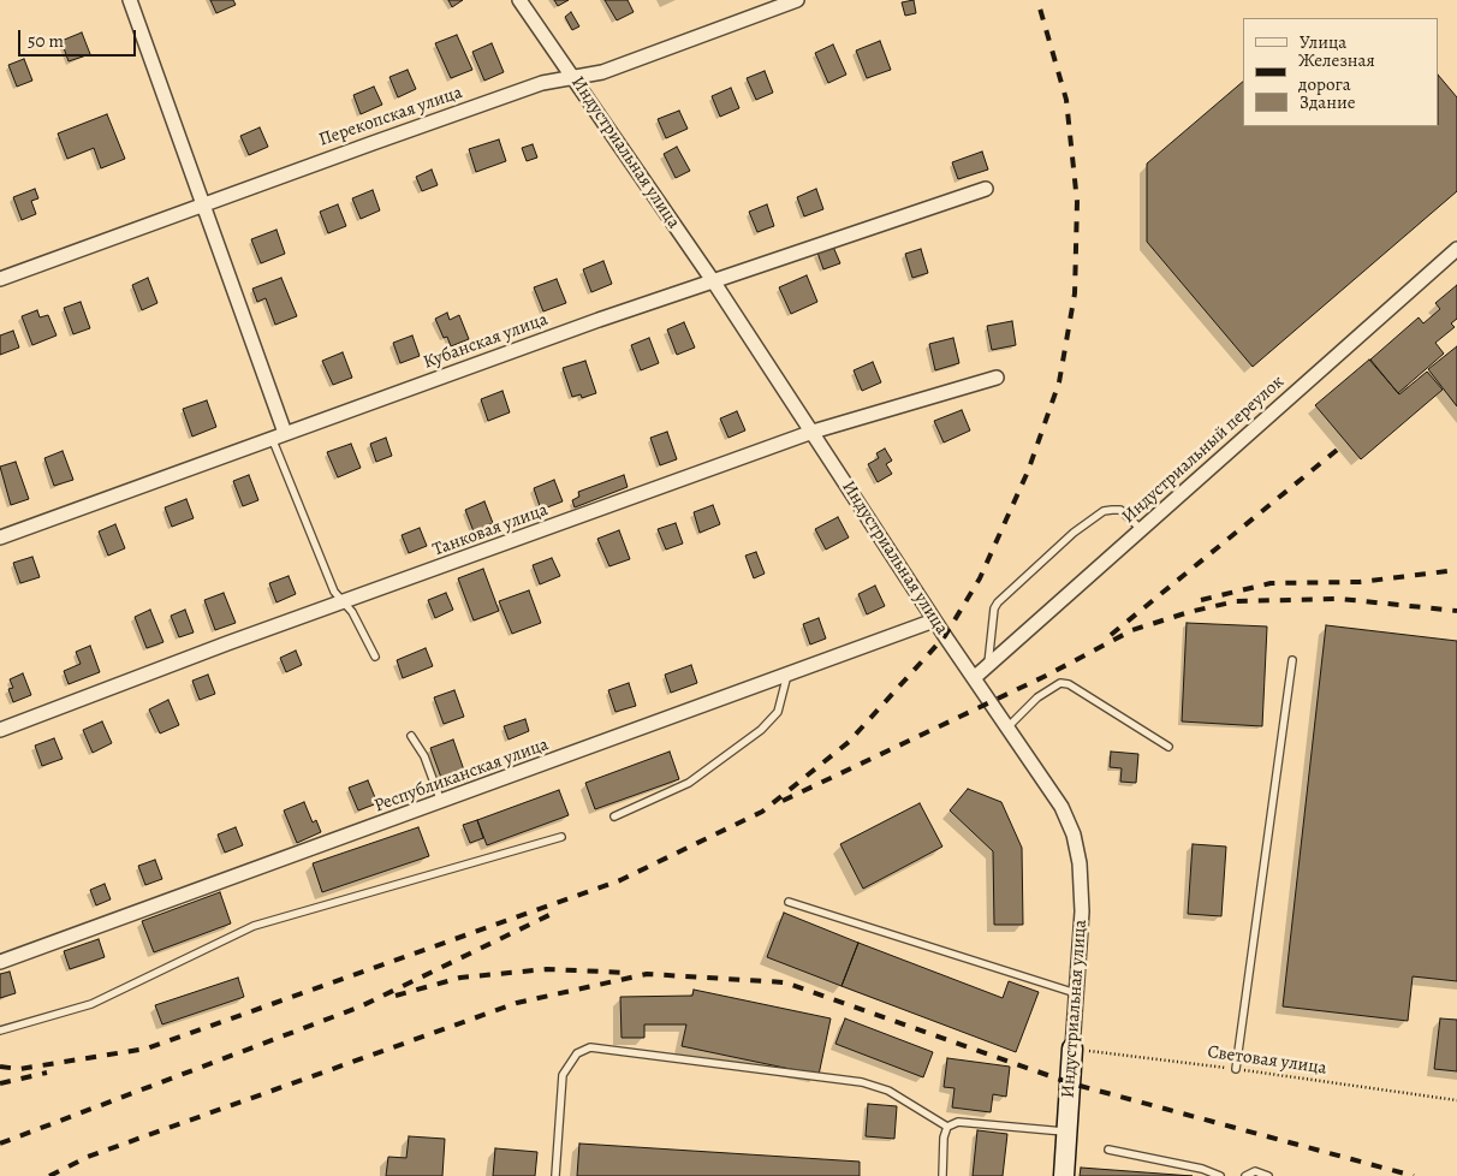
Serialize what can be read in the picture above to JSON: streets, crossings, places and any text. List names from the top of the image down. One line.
{"streets":{"street":["Перекопская улица","Индустриальная улица","Кубанская улица","Индустриальный переулок","Танковая улица","Республиканская улица"],"path":["Световая улица"]},"crossings":[["Перекопская улица","Индустриальная улица"],["Индустриальная улица","Кубанская улица"],["Индустриальная улица","Индустриальный переулок"],["Индустриальная улица","Танковая улица"],["Индустриальная улица","Республиканская улица"],["Индустриальная улица","Световая улица"]],"legend":["Улица","Железная дорога","Здание"],"scale_bar":"50 m"}
